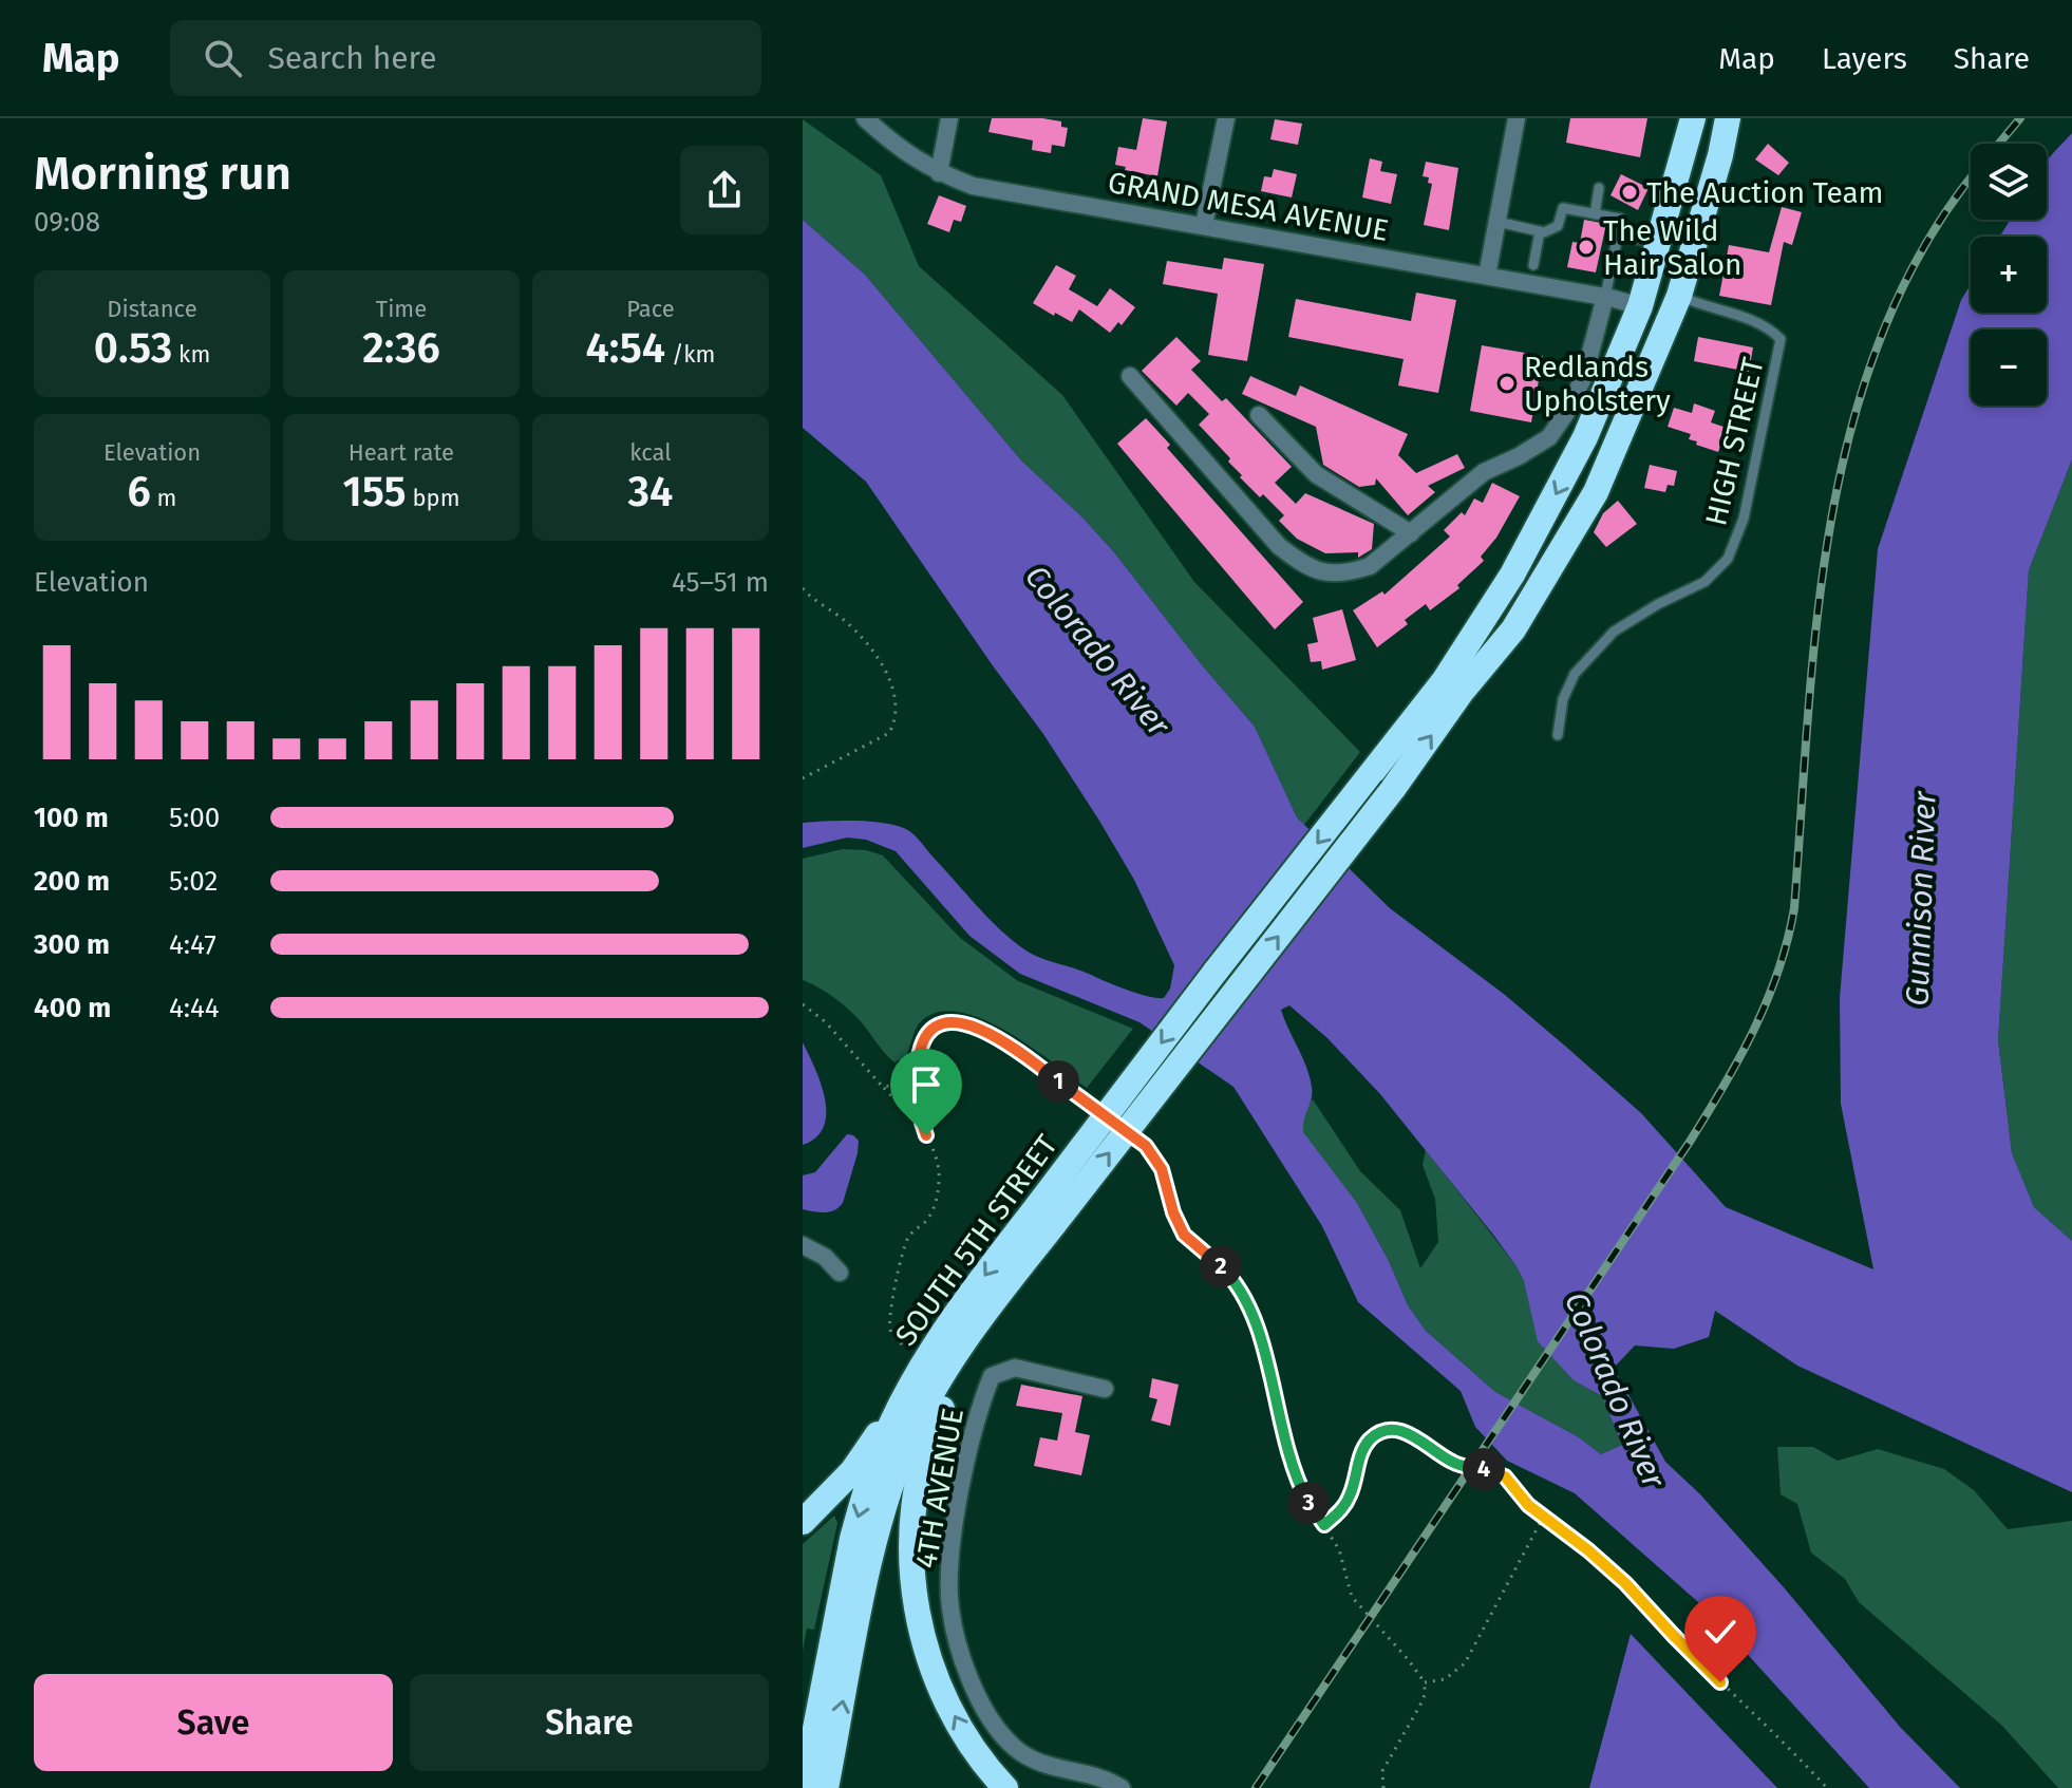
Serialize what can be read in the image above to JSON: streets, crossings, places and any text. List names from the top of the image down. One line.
{"streets":{"highway":["SOUTH 5TH STREET"],"street":["GRAND MESA AVENUE","4TH AVENUE"],"lane":["HIGH STREET"]},"water":["Colorado River","Gunnison River"],"places":["The Auction Team","The Wild Hair Salon","Redlands Upholstery"],"page":{"header":"Map","search":"Search here","nav":["Map","Layers","Share"],"heading":["Morning run","09:08"],"map_buttons":["+","−"],"stats":[["Distance","0.53 km"],["Time","2:36"],["Pace","4:54 /km"],["Elevation","6 m"],["Heart rate","155 bpm"],["kcal","34"]],"chart":["Elevation","45–51 m"],"list":[{"name":"100 m","note":"5:00"},{"name":"200 m","note":"5:02"},{"name":"300 m","note":"4:47"},{"name":"400 m","note":"4:44"}],"pins":["1","2","4","3"],"buttons":["Save","Share"]}}
